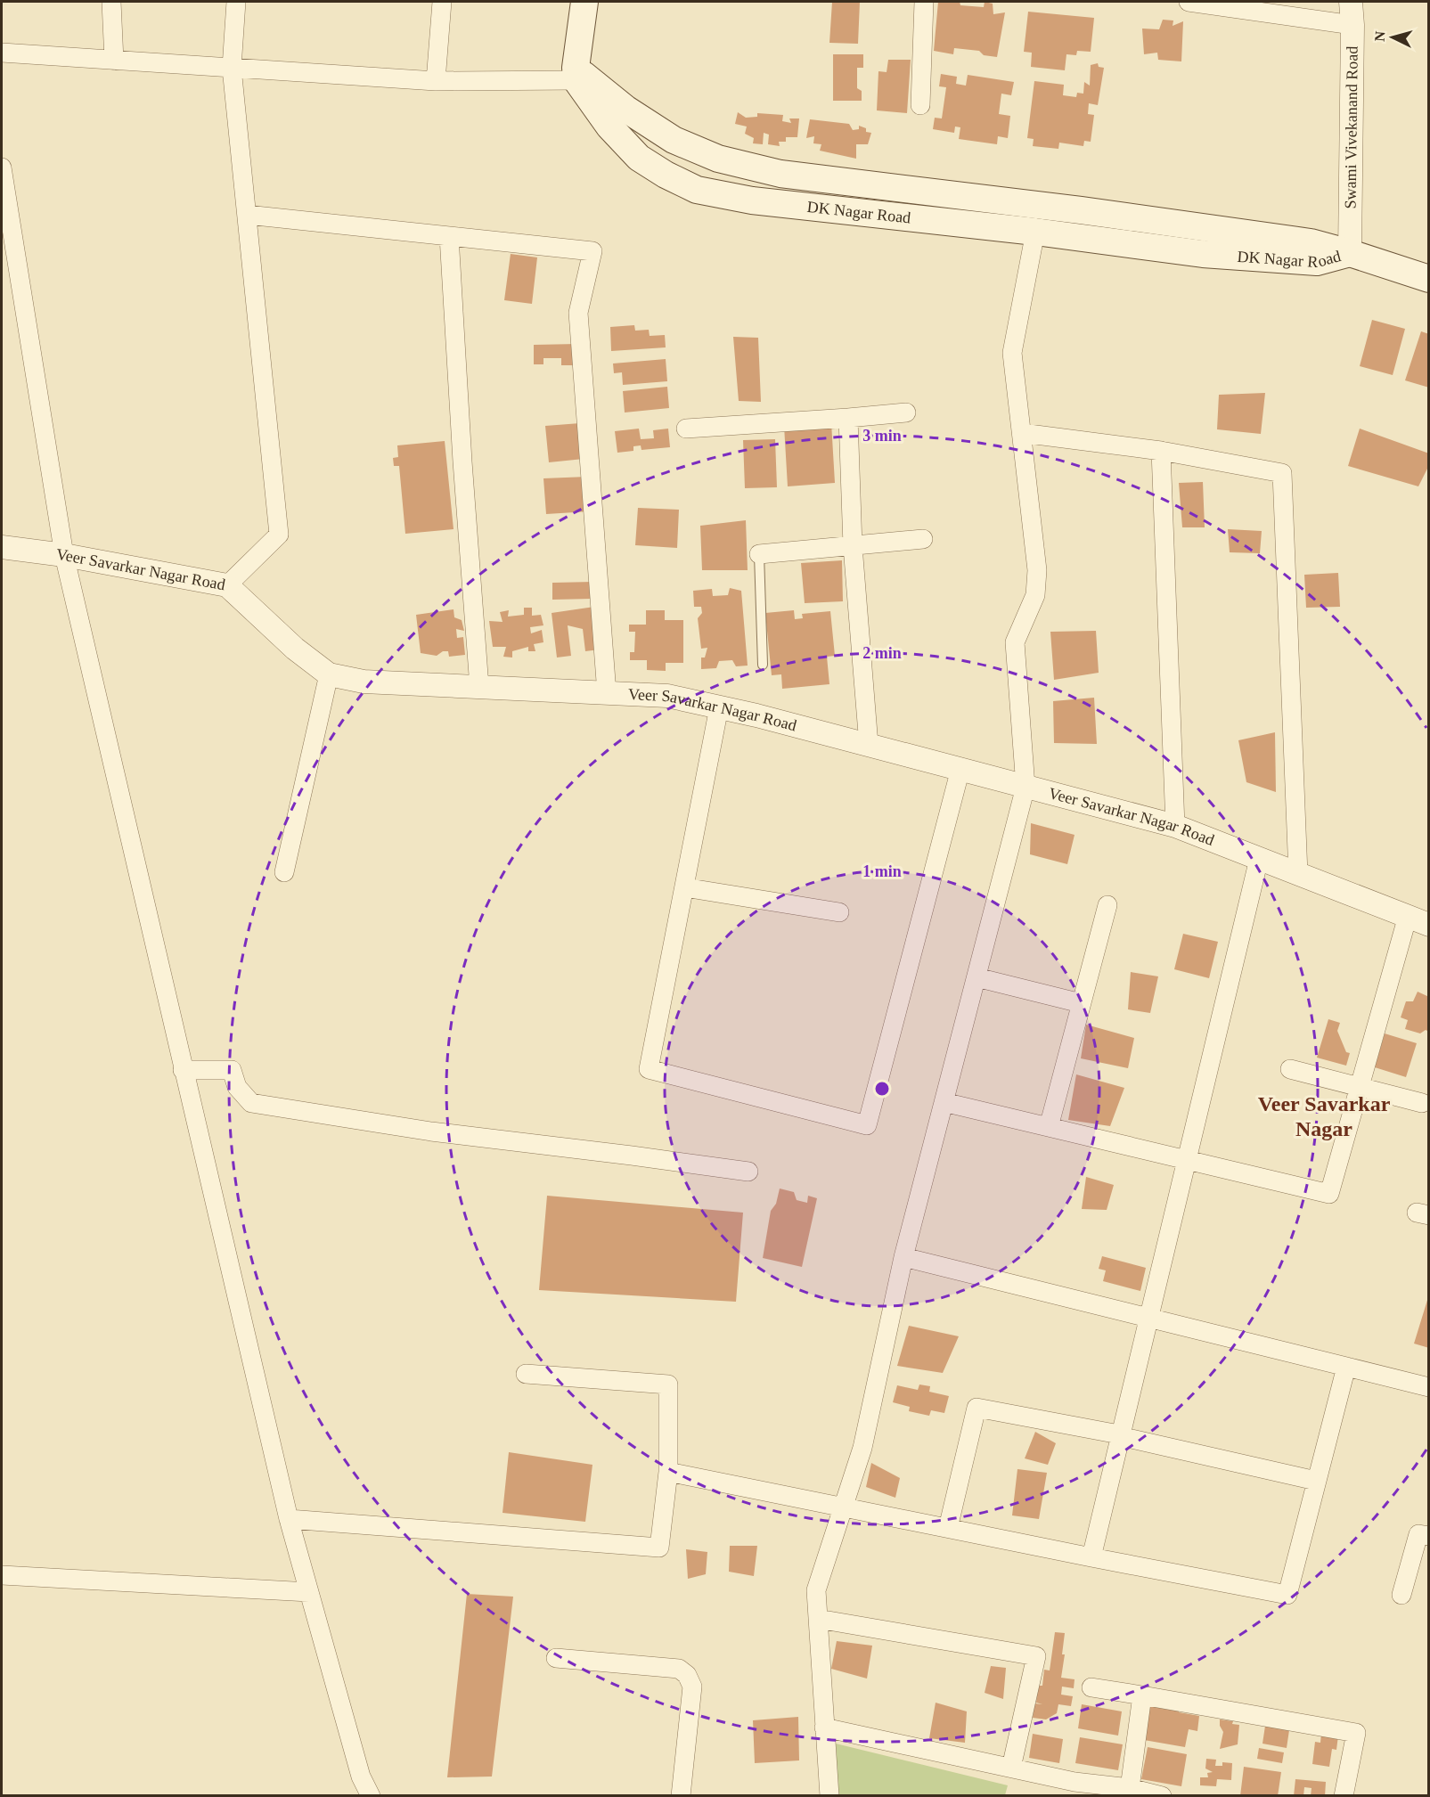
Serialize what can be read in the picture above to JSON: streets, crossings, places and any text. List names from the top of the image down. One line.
{"streets":{"main road":["DK Nagar Road"],"street":["Swami Vivekanand Road","Veer Savarkar Nagar Road"]},"crossings":[["Swami Vivekanand Road","DK Nagar Road"]],"districts":["Veer Savarkar Nagar"],"north":"left","rings":["3 min","2 min","1 min"]}
